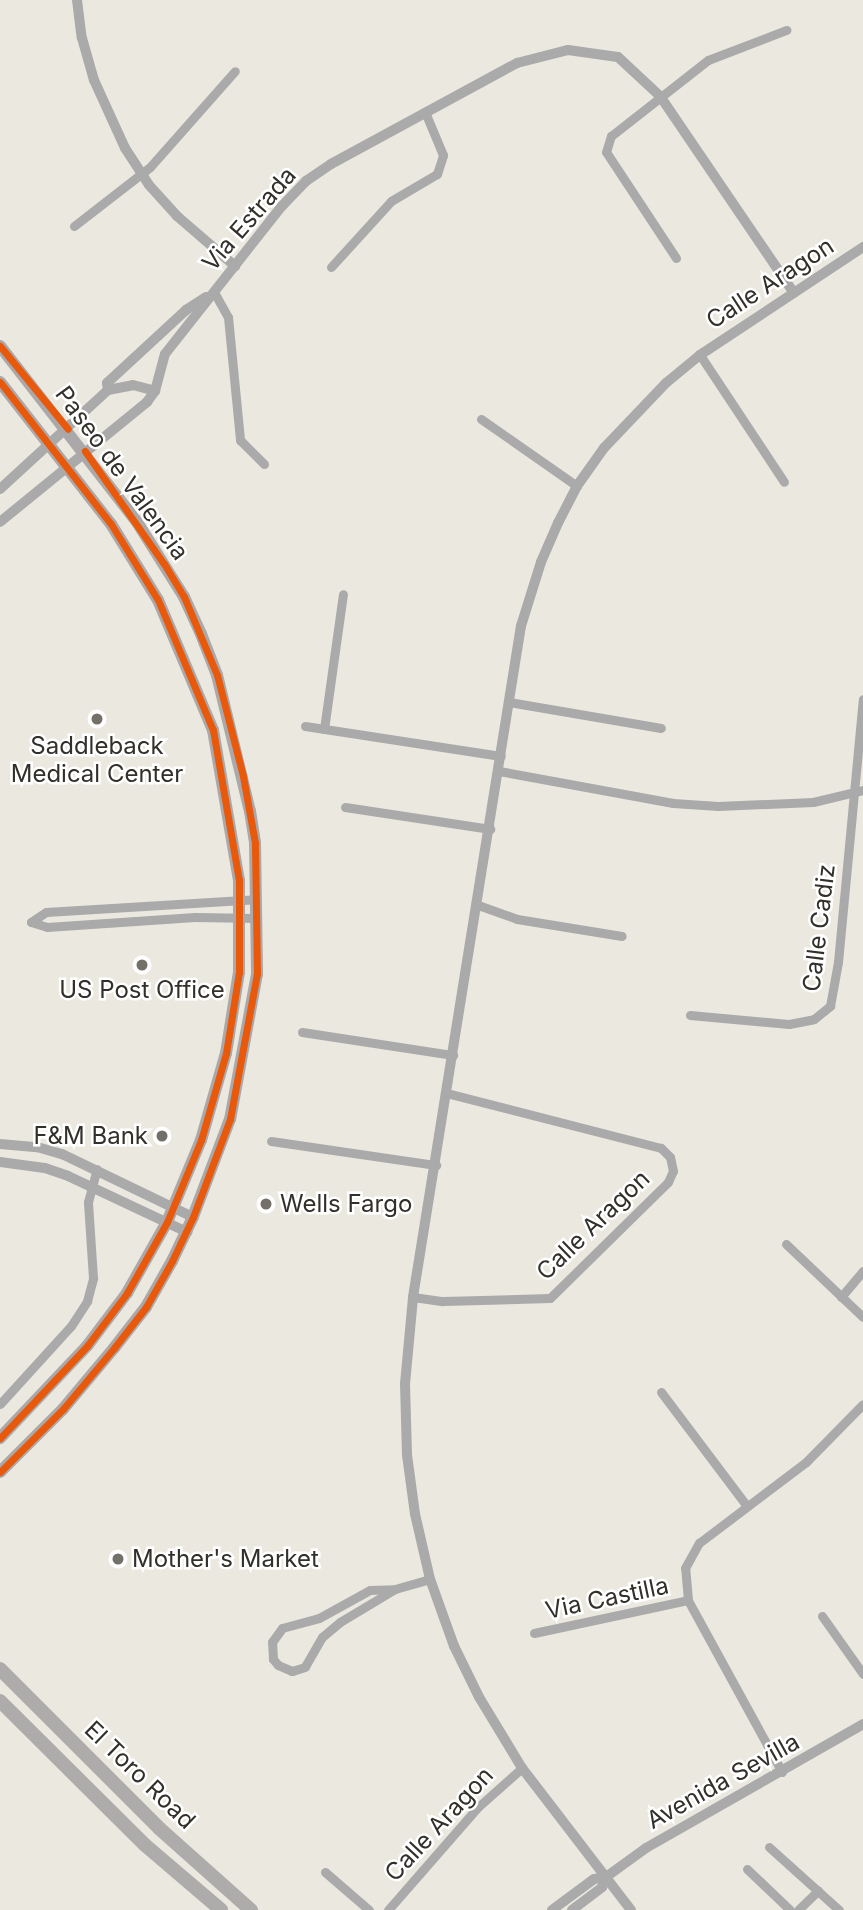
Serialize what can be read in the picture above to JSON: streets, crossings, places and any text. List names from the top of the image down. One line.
{"streets":{"main road":["Paseo de Valencia","El Toro Road"],"street":["Via Estrada","Calle Aragon","Calle Cadiz","Via Castilla","Avenida Sevilla"]},"crossings":[["Via Estrada","Calle Aragon"],["Via Estrada","Paseo de Valencia"],["Calle Aragon","Avenida Sevilla"]],"places":["Saddleback Medical Center","US Post Office","F&M Bank","Wells Fargo","Mother's Market"]}
